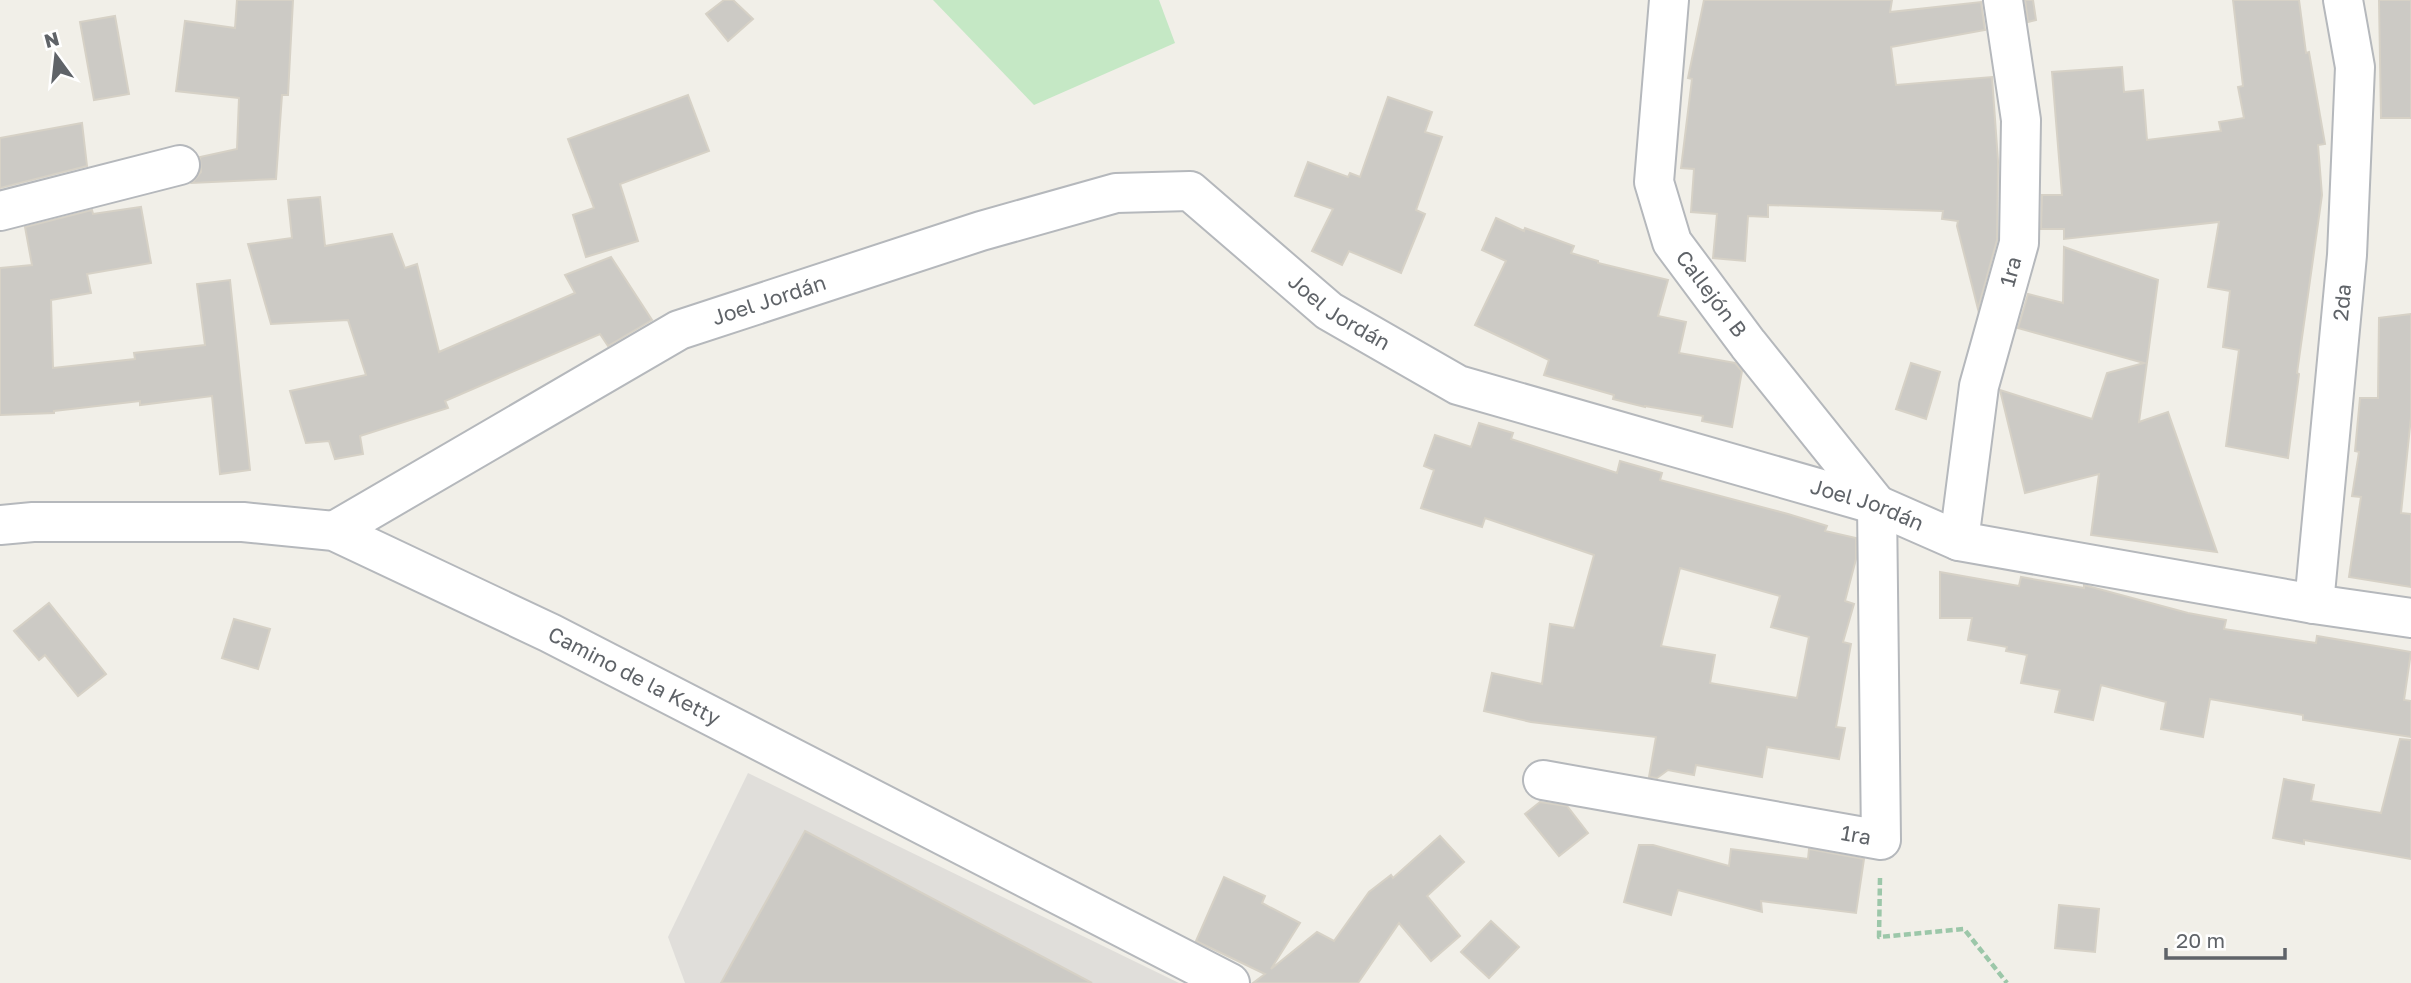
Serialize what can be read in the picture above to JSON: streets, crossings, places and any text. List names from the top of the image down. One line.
{"streets":{"street":["1ra","Callejón B","Joel Jordán","2da","Camino de la Ketty"]},"crossings":[["1ra","Callejón B"],["1ra","Joel Jordán"],["Callejón B","Joel Jordán"],["Joel Jordán","2da"],["Joel Jordán","Camino de la Ketty"]],"scale_bar":"20 m","north":"top"}
